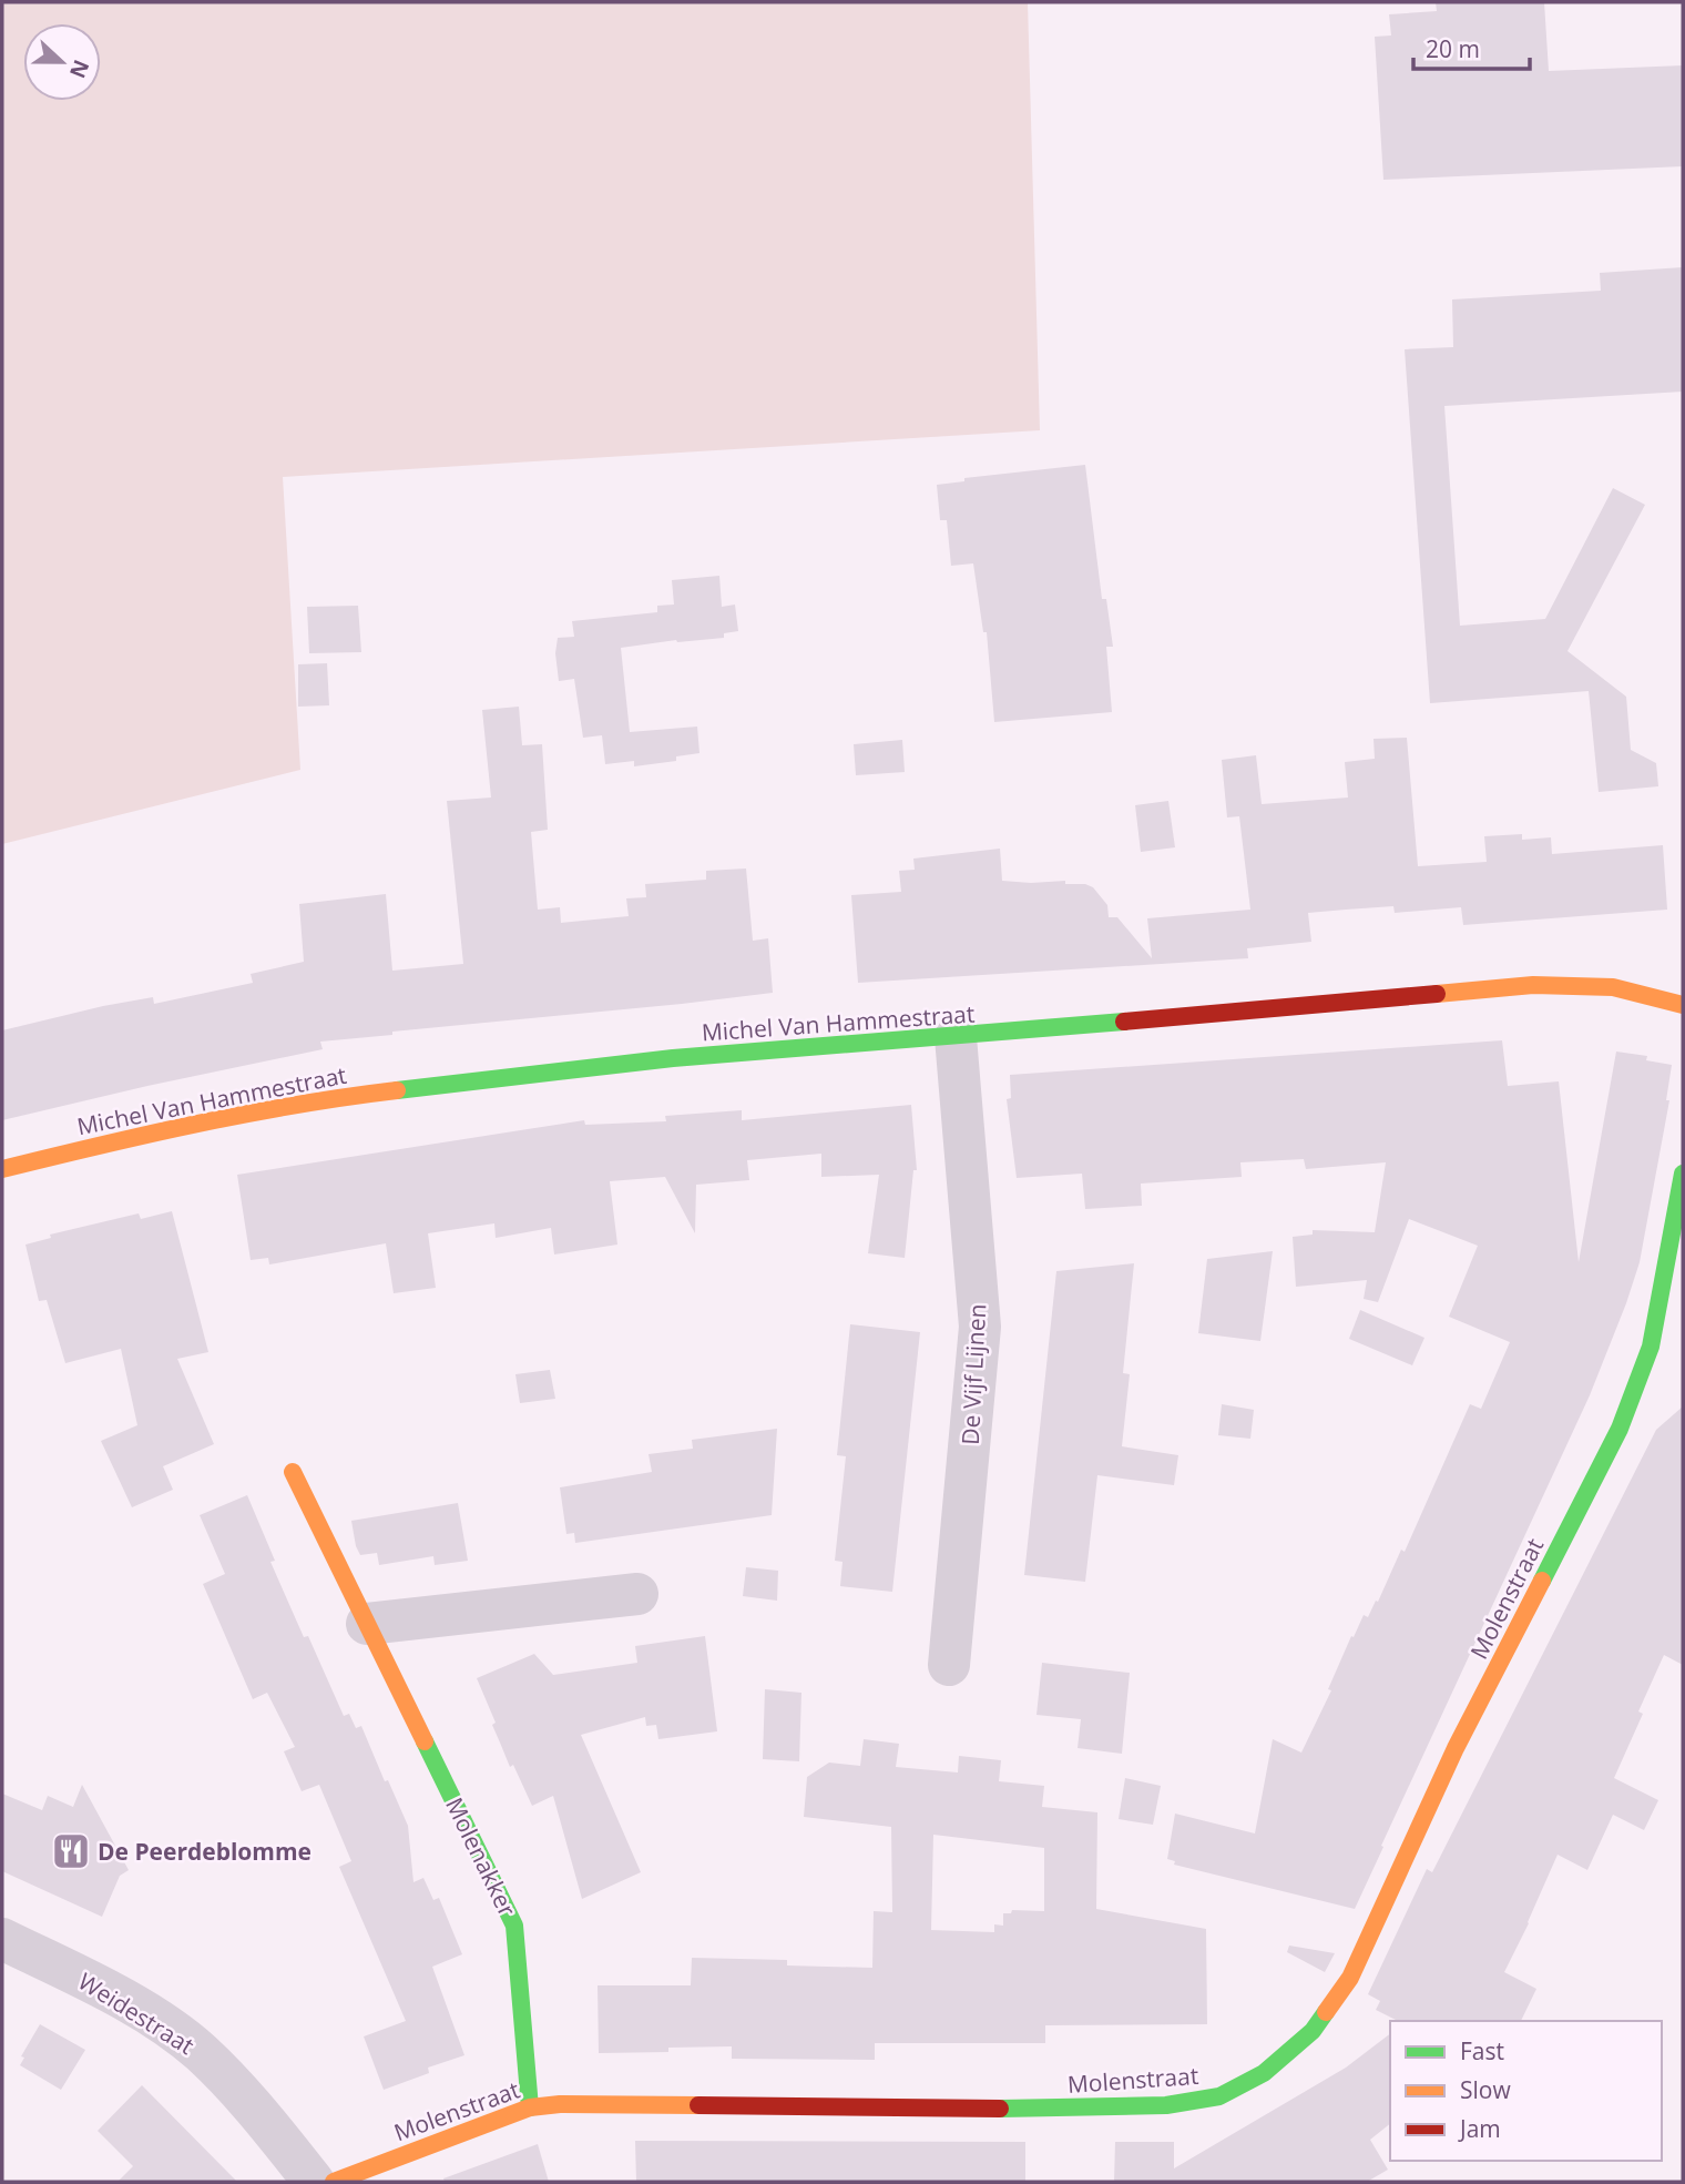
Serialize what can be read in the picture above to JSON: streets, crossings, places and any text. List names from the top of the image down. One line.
{"streets":{"street":["Michel Van Hammestraat","De Vijf Lijnen","Molenstraat","Molenakker","Weidestraat"]},"crossings":[["Michel Van Hammestraat","De Vijf Lijnen"],["Molenstraat","Molenakker"]],"places":{"restaurant":["De Peerdeblomme"]},"legend":["Fast","Slow","Jam"],"scale_bar":"20 m","north":"right"}
